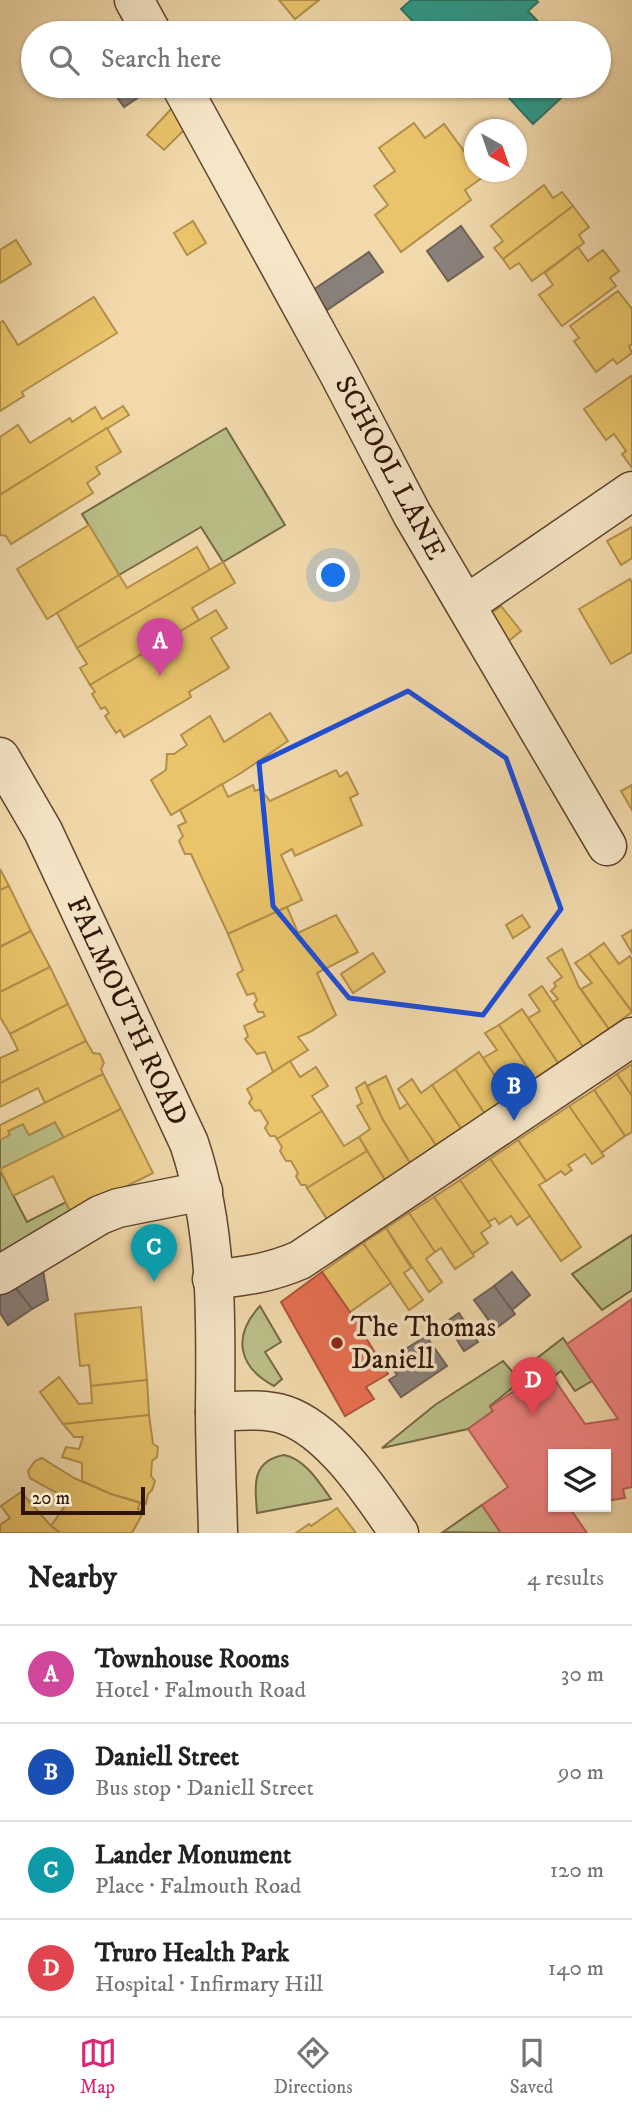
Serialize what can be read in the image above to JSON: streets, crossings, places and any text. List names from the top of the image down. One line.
{"streets":{"street":["SCHOOL LANE","FALMOUTH ROAD"]},"places":["The Thomas Daniell"],"scale_bar":"20 m","north":"bottom right","page":{"search":"Search here","pins":["A","B","C","D"],"scale":"20 m","heading":["Nearby","4 results"],"list":[{"mark":"A","name":"Townhouse Rooms","note":"Hotel · Falmouth Road","value":"30 m"},{"mark":"B","name":"Daniell Street","note":"Bus stop · Daniell Street","value":"90 m"},{"mark":"C","name":"Lander Monument","note":"Place · Falmouth Road","value":"120 m"},{"mark":"D","name":"Truro Health Park","note":"Hospital · Infirmary Hill","value":"140 m"}],"nav":["Map","Directions","Saved"]}}
